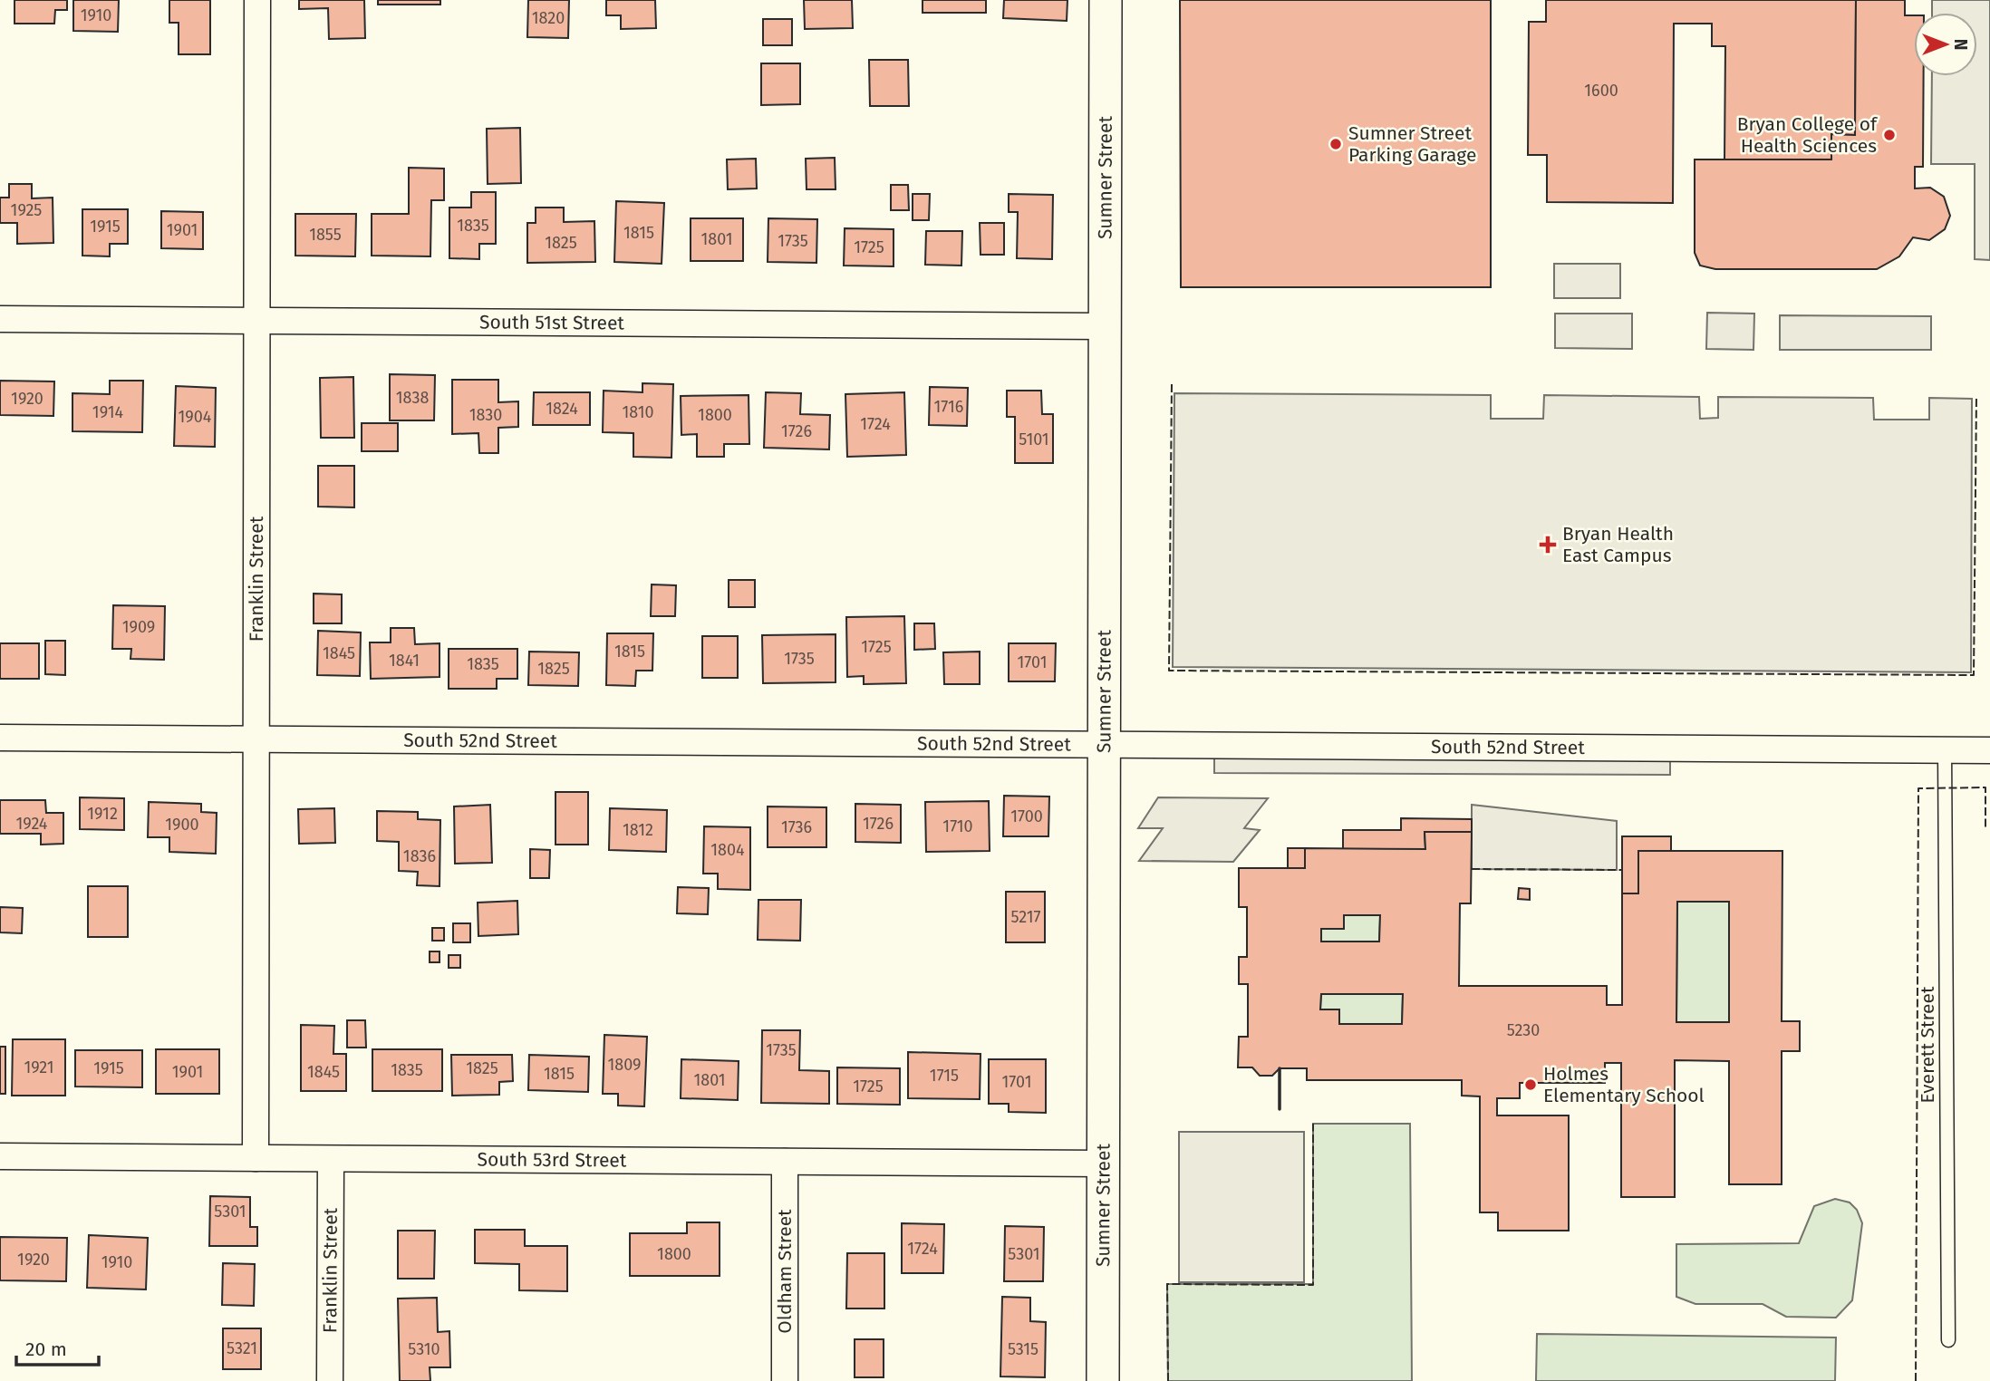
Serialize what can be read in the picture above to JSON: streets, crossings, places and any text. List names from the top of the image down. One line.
{"streets":{"street":["Sumner Street","South 51st Street","Franklin Street","South 52nd Street","South 53rd Street","Oldham Street"],"lane":["Everett Street"]},"crossings":[["Sumner Street","South 51st Street"],["Sumner Street","South 52nd Street"],["Sumner Street","South 53rd Street"],["South 51st Street","Franklin Street"],["Franklin Street","South 52nd Street"],["Franklin Street","South 53rd Street"],["South 52nd Street","Everett Street"],["South 53rd Street","Oldham Street"]],"places":{"other":["Bryan College of Health Sciences","Sumner Street Parking Garage","Holmes Elementary School"],"health":["Bryan Health East Campus"]},"house_numbers":["1910","1820","1600","1925","1835","1915","1901","1815","1855","1801","1735","1825","1725","1838","1920","1716","1824","1914","1810","1830","1800","1904","1724","1726","5101","1909","1725","1815","1845","1735","1841","1701","1835","1825","1912","1700","1924","1726","1900","1710","1736","1812","1804","1836","5217","5230","1735","1809","1921","1915","1825","1835","1901","1845","1815","1715","1801","1701","1725","5301","1724","1800","5301","1920","1910","5321","5310","5315"],"scale_bar":"20 m","north":"right"}
